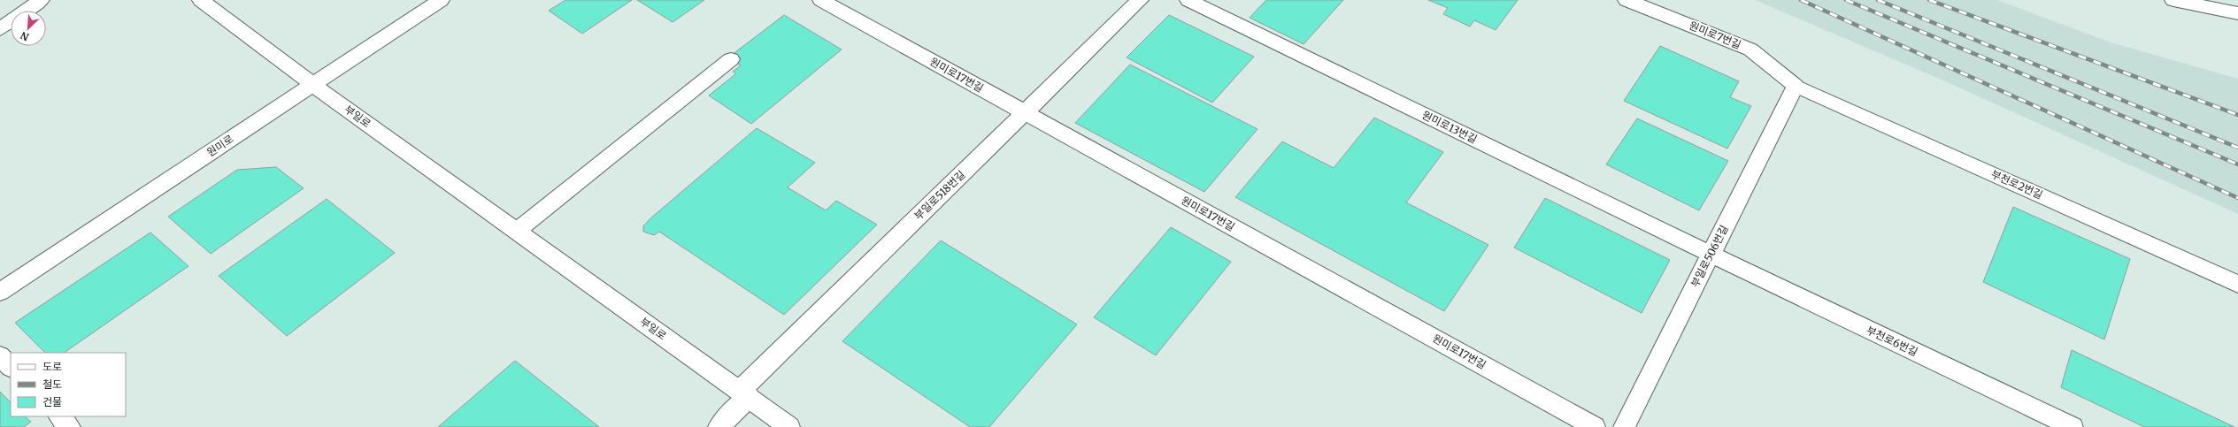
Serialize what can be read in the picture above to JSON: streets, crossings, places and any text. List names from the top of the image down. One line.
{"streets":{"street":["원미로7번길","원미로17번길","부일로","원미로13번길","원미로","부천로2번길","부일로518번길","부일로506번길","부천로6번길"]},"crossings":[["원미로7번길","부천로2번길"],["원미로7번길","부일로506번길"],["원미로17번길","부일로518번길"],["부일로","원미로"],["부일로","부일로518번길"],["원미로13번길","부일로506번길"],["원미로13번길","부천로6번길"],["부천로2번길","부일로506번길"],["부일로506번길","부천로6번길"]],"legend":["도로","철도","건물"],"north":"bottom left"}
